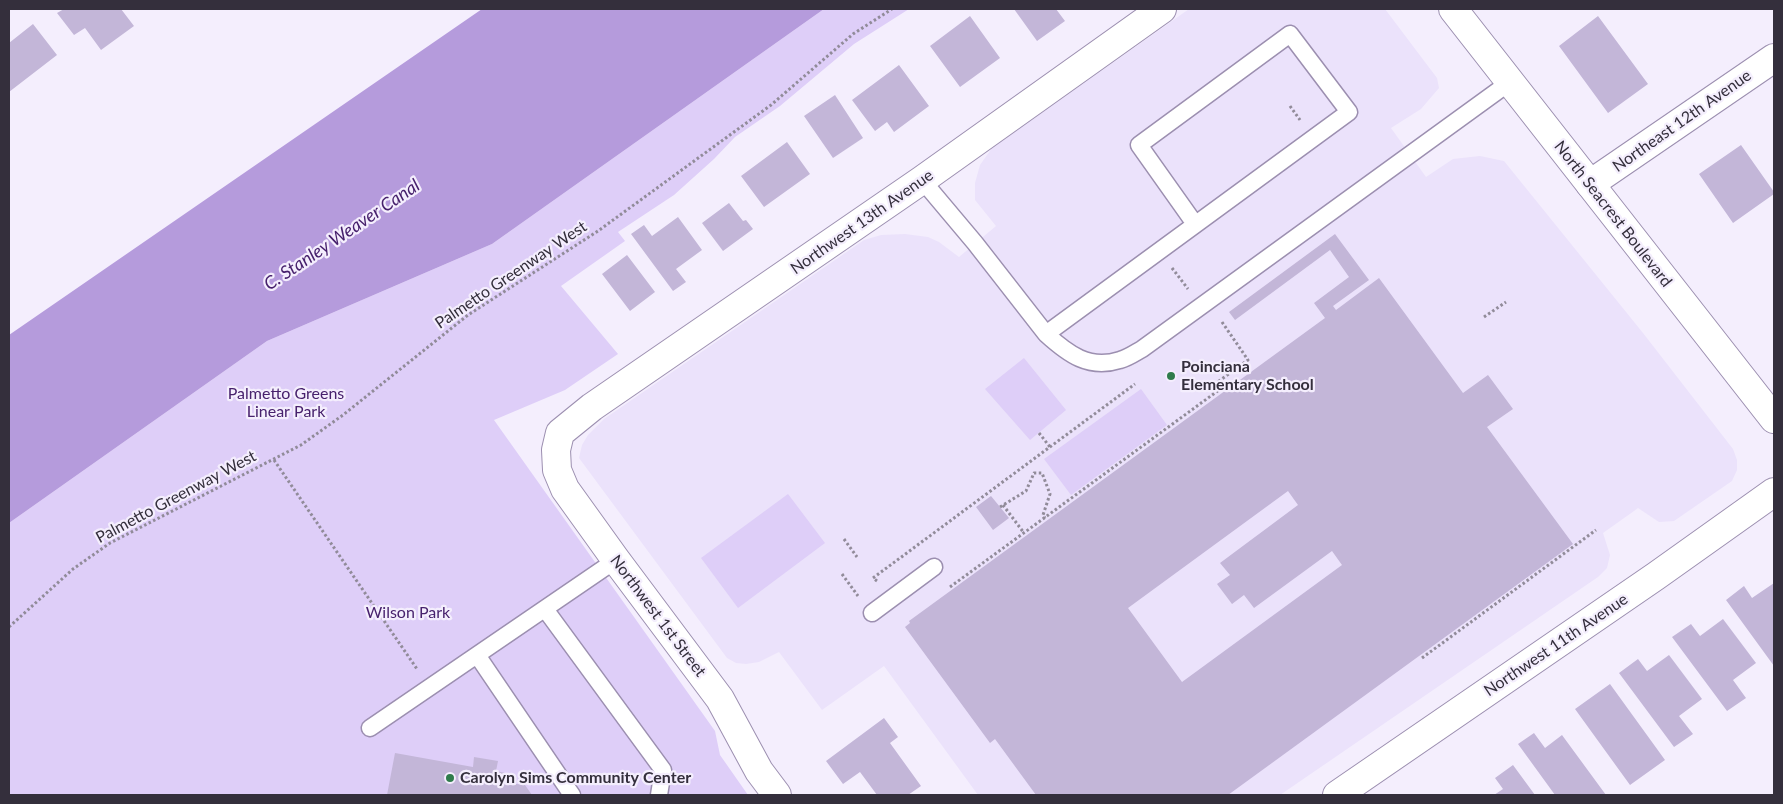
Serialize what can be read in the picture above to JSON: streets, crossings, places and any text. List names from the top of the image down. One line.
{"streets":{"street":["Northeast 12th Avenue","North Seacrest Boulevard","Northwest 13th Avenue","Northwest 1st Street","Northwest 11th Avenue"],"path":["Palmetto Greenway West"]},"crossings":[["Northeast 12th Avenue","North Seacrest Boulevard"],["Northwest 13th Avenue","Northwest 1st Street"]],"water":["C. Stanley Weaver Canal"],"parks":["Palmetto Greens Linear Park","Wilson Park"],"places":["Poinciana Elementary School","Carolyn Sims Community Center"]}
